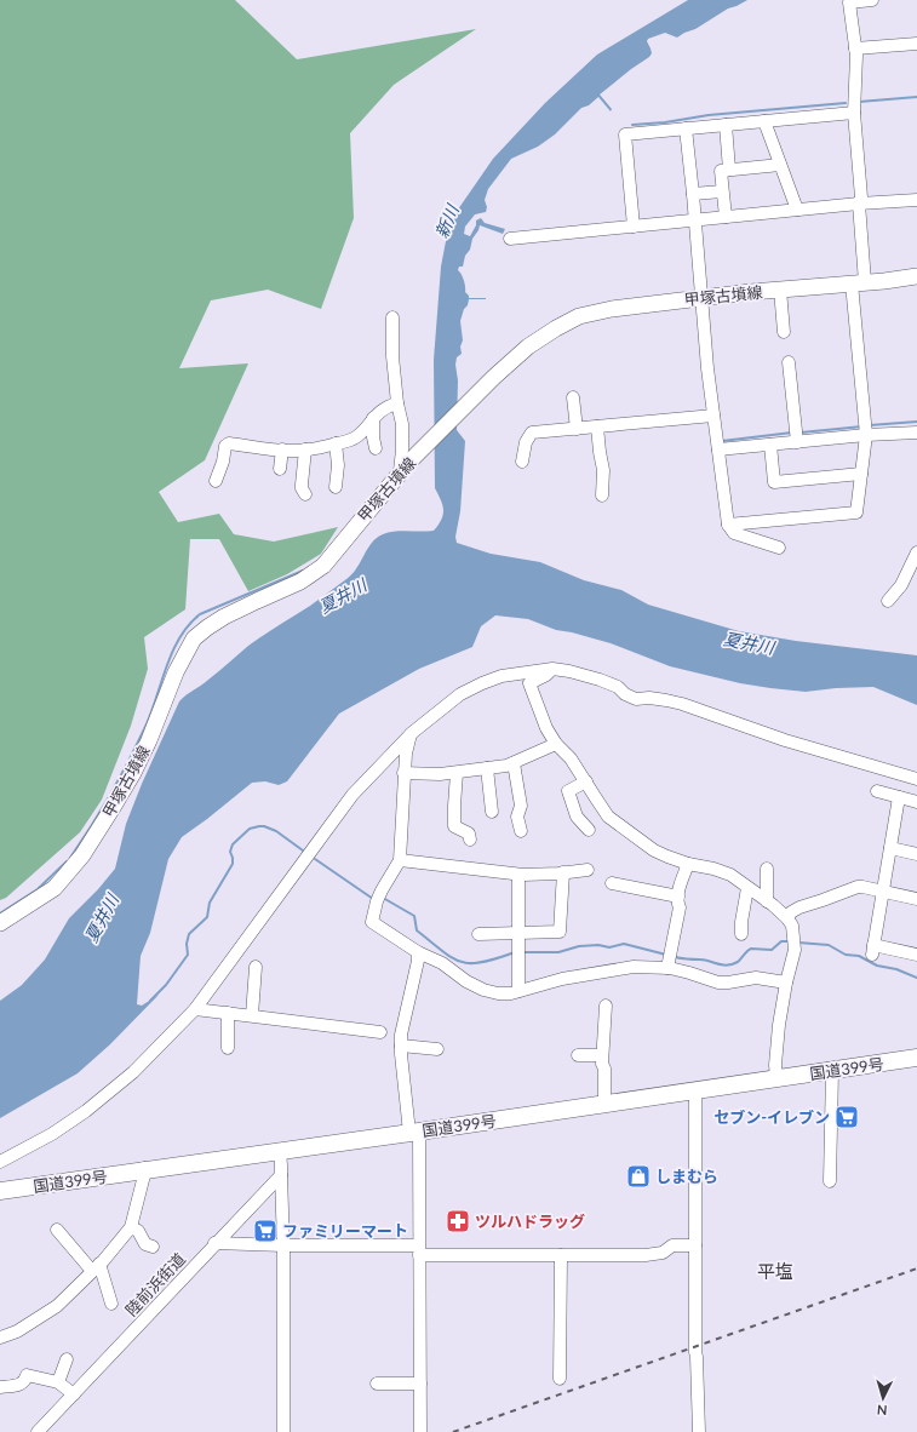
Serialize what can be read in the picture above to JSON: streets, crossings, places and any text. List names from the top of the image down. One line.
{"streets":{"highway":["国道399号"],"main road":["甲塚古墳線"],"street":["陸前浜街道"]},"districts":["平塩"],"water":["新川","夏井川"],"places":{"supermarket":["セブン-イレブン","ファミリーマート"],"shop":["しまむら"],"pharmacy":["ツルハドラッグ"]},"north":"bottom"}
